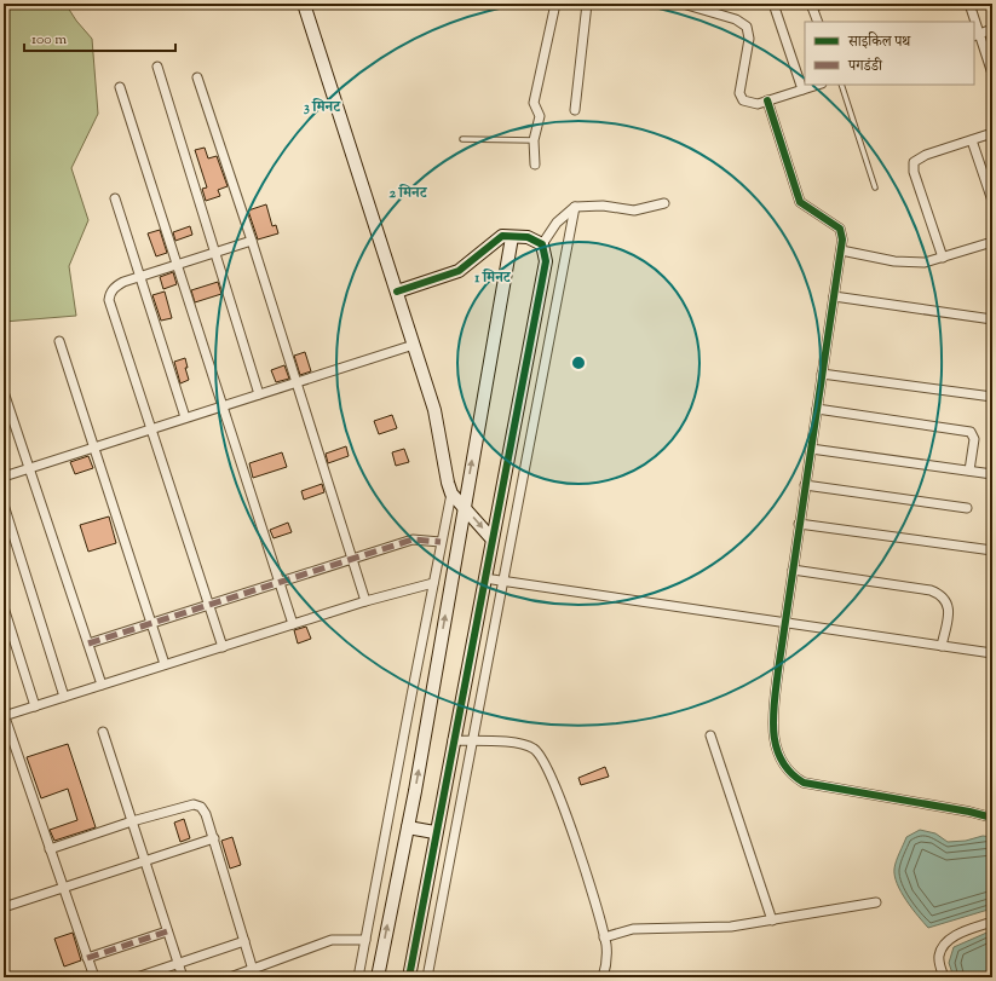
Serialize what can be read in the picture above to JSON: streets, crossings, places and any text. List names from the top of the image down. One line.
{"legend":["साइकिल पथ","पगडंडी"],"scale_bar":"100 m","rings":["3 मिनट","2 मिनट","1 मिनट"]}
